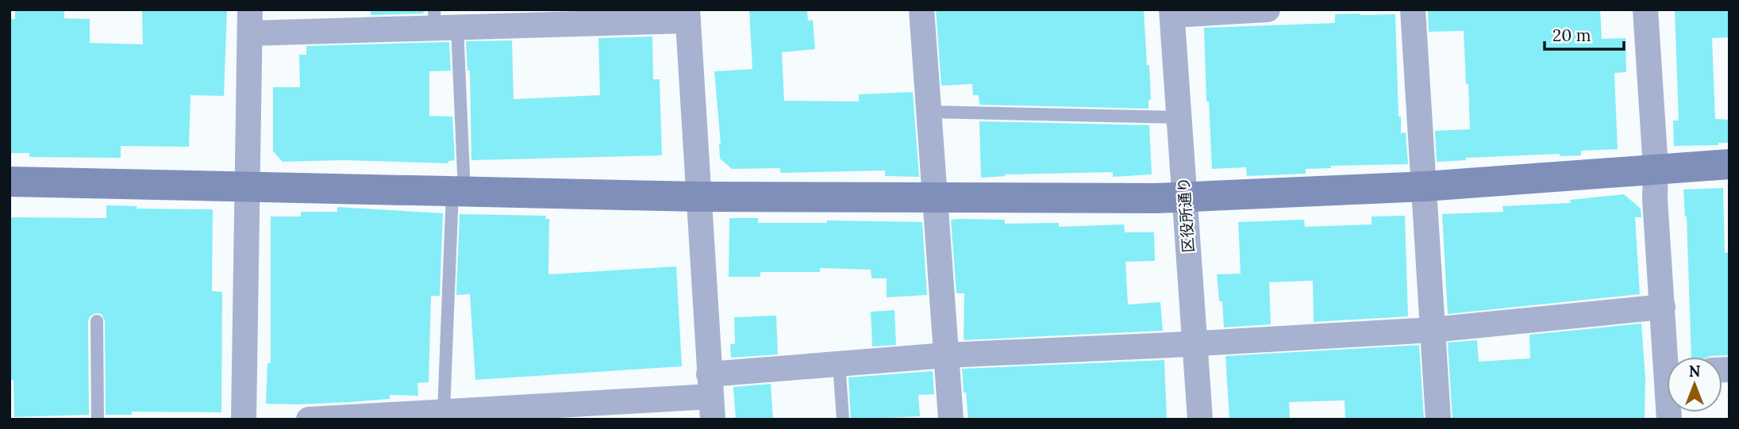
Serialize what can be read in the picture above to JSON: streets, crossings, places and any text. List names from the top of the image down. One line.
{"streets":{"street":["区役所通り"]},"scale_bar":"20 m","north":"top"}
